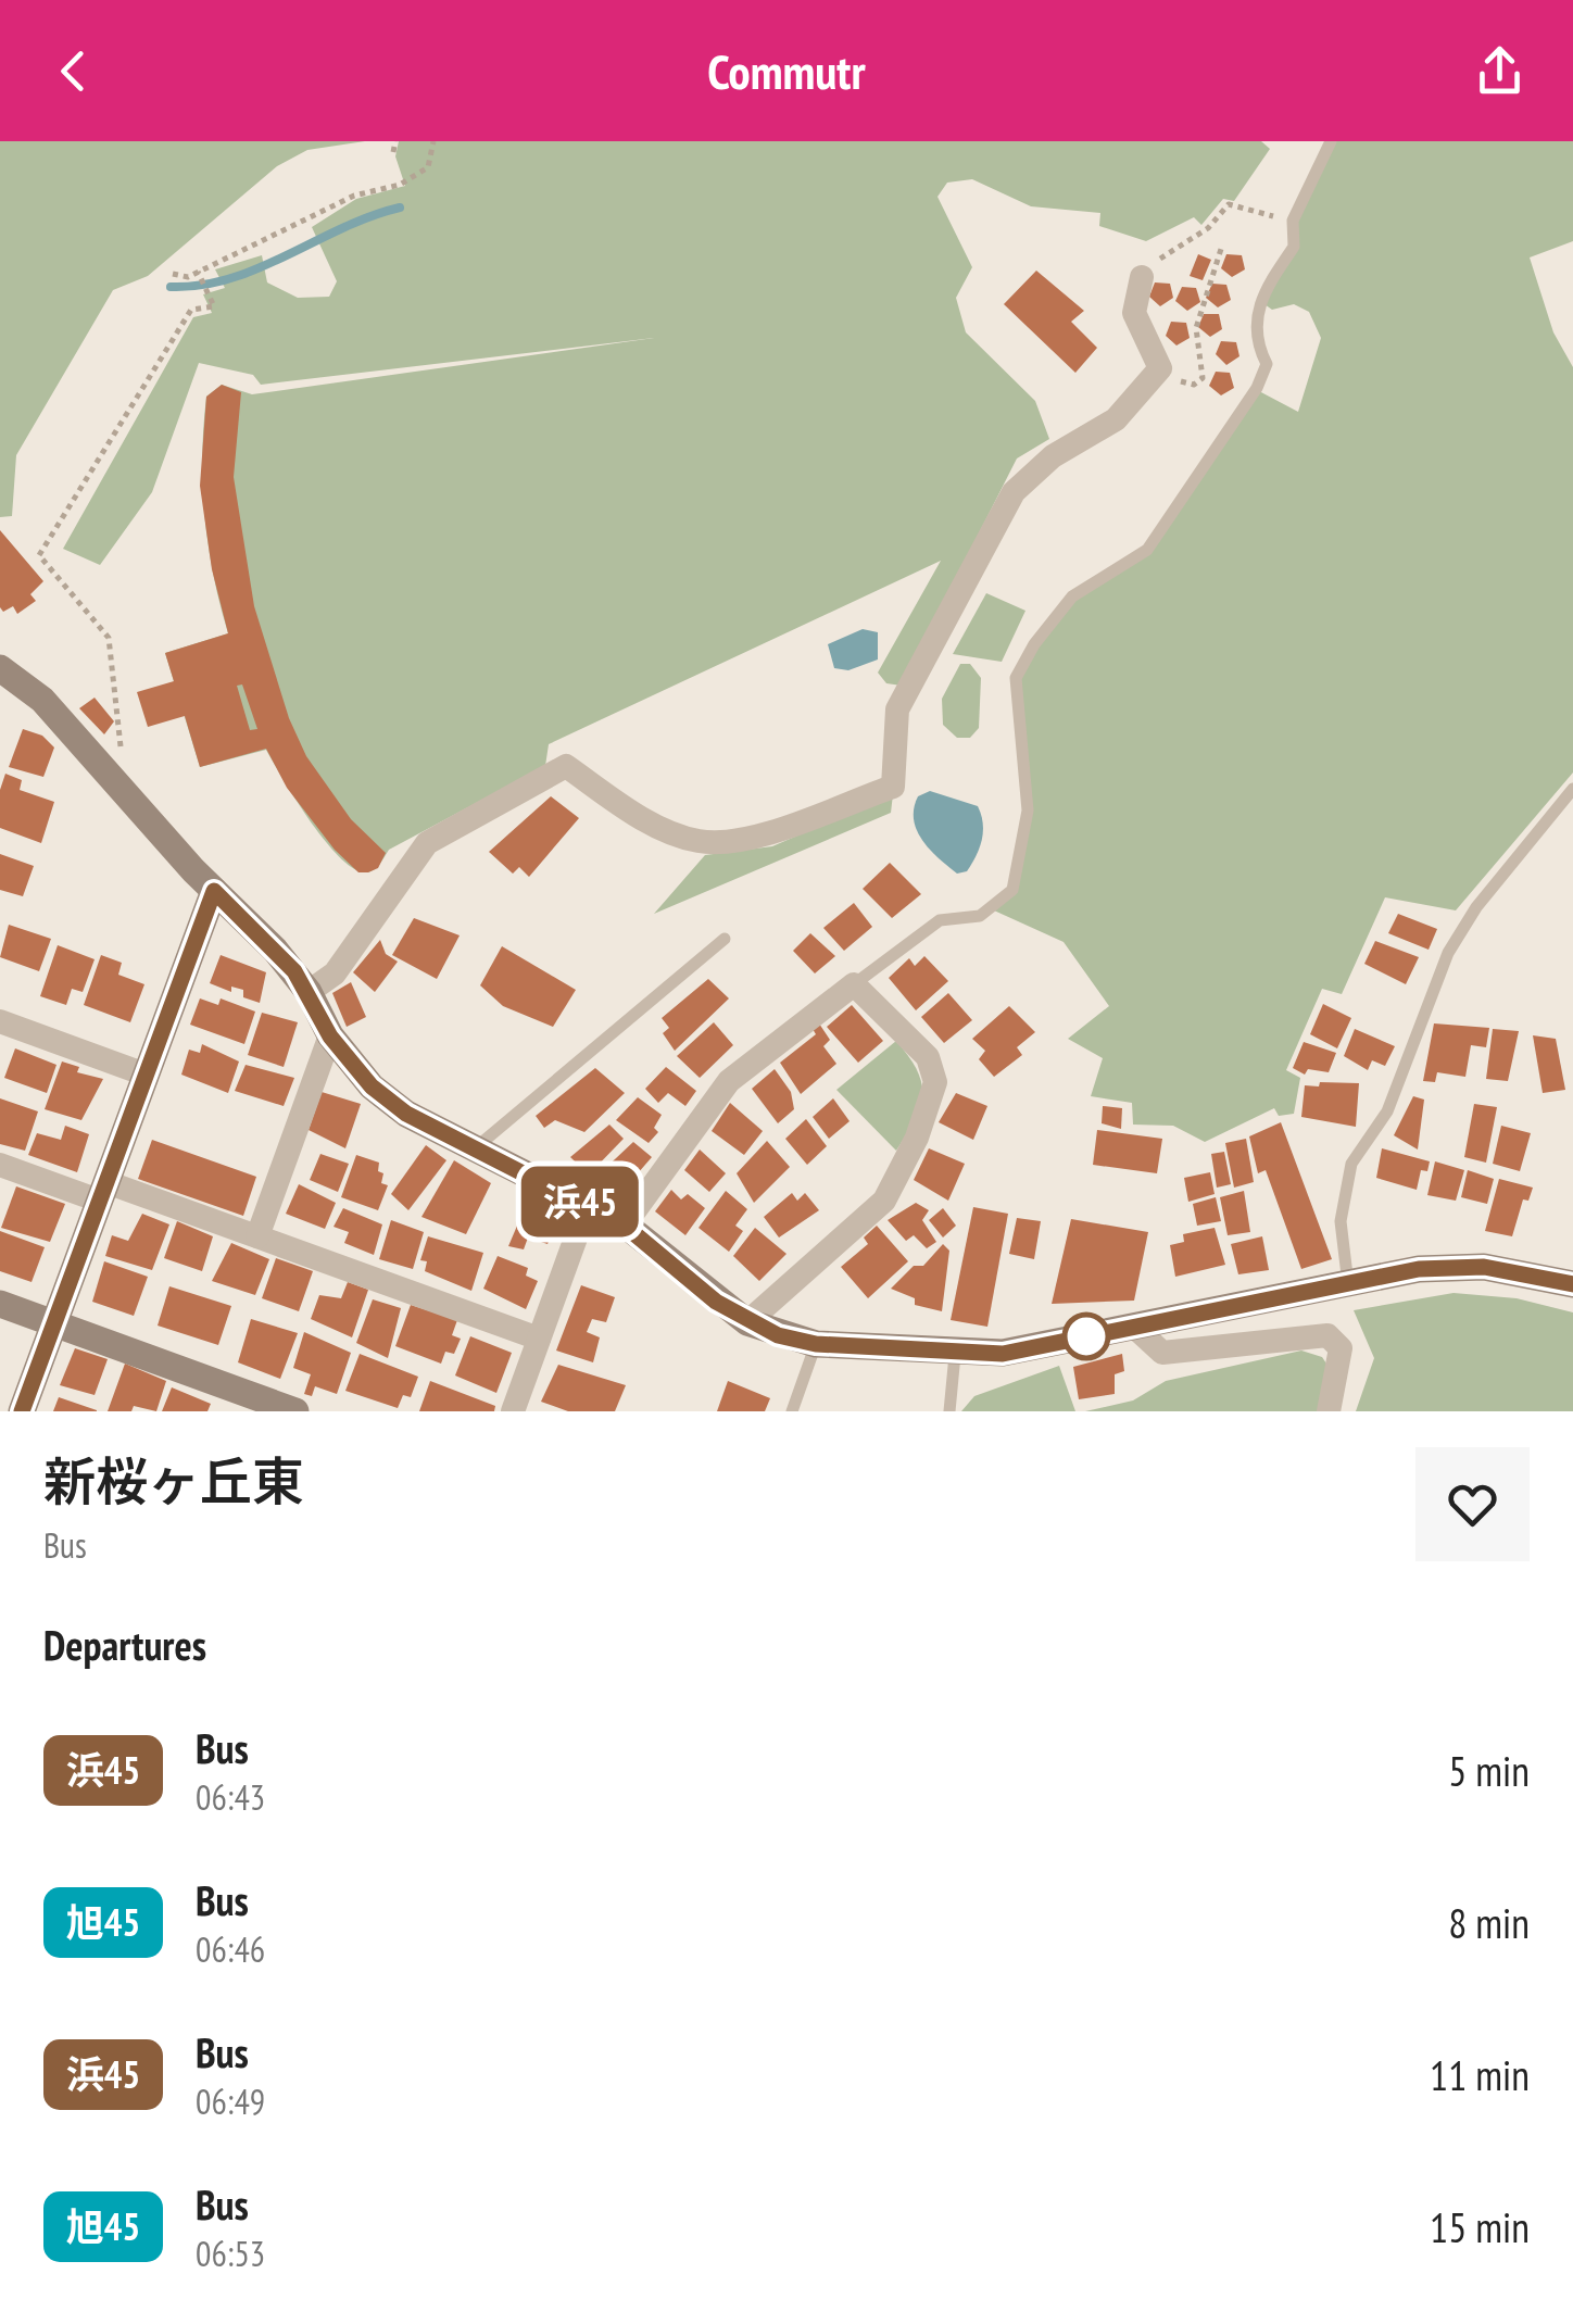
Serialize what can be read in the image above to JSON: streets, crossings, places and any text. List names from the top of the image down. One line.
{"lines":["bus line 浜45"],"page":{"header":"Commutr","on_map":"浜45","heading":[["新桜ヶ丘東","Bus"],"Departures"],"list":[{"mark":"浜45","name":"Bus","note":"06:43","value":"5 min"},{"mark":"旭45","name":"Bus","note":"06:46","value":"8 min"},{"mark":"浜45","name":"Bus","note":"06:49","value":"11 min"},{"mark":"旭45","name":"Bus","note":"06:53","value":"15 min"}]}}
